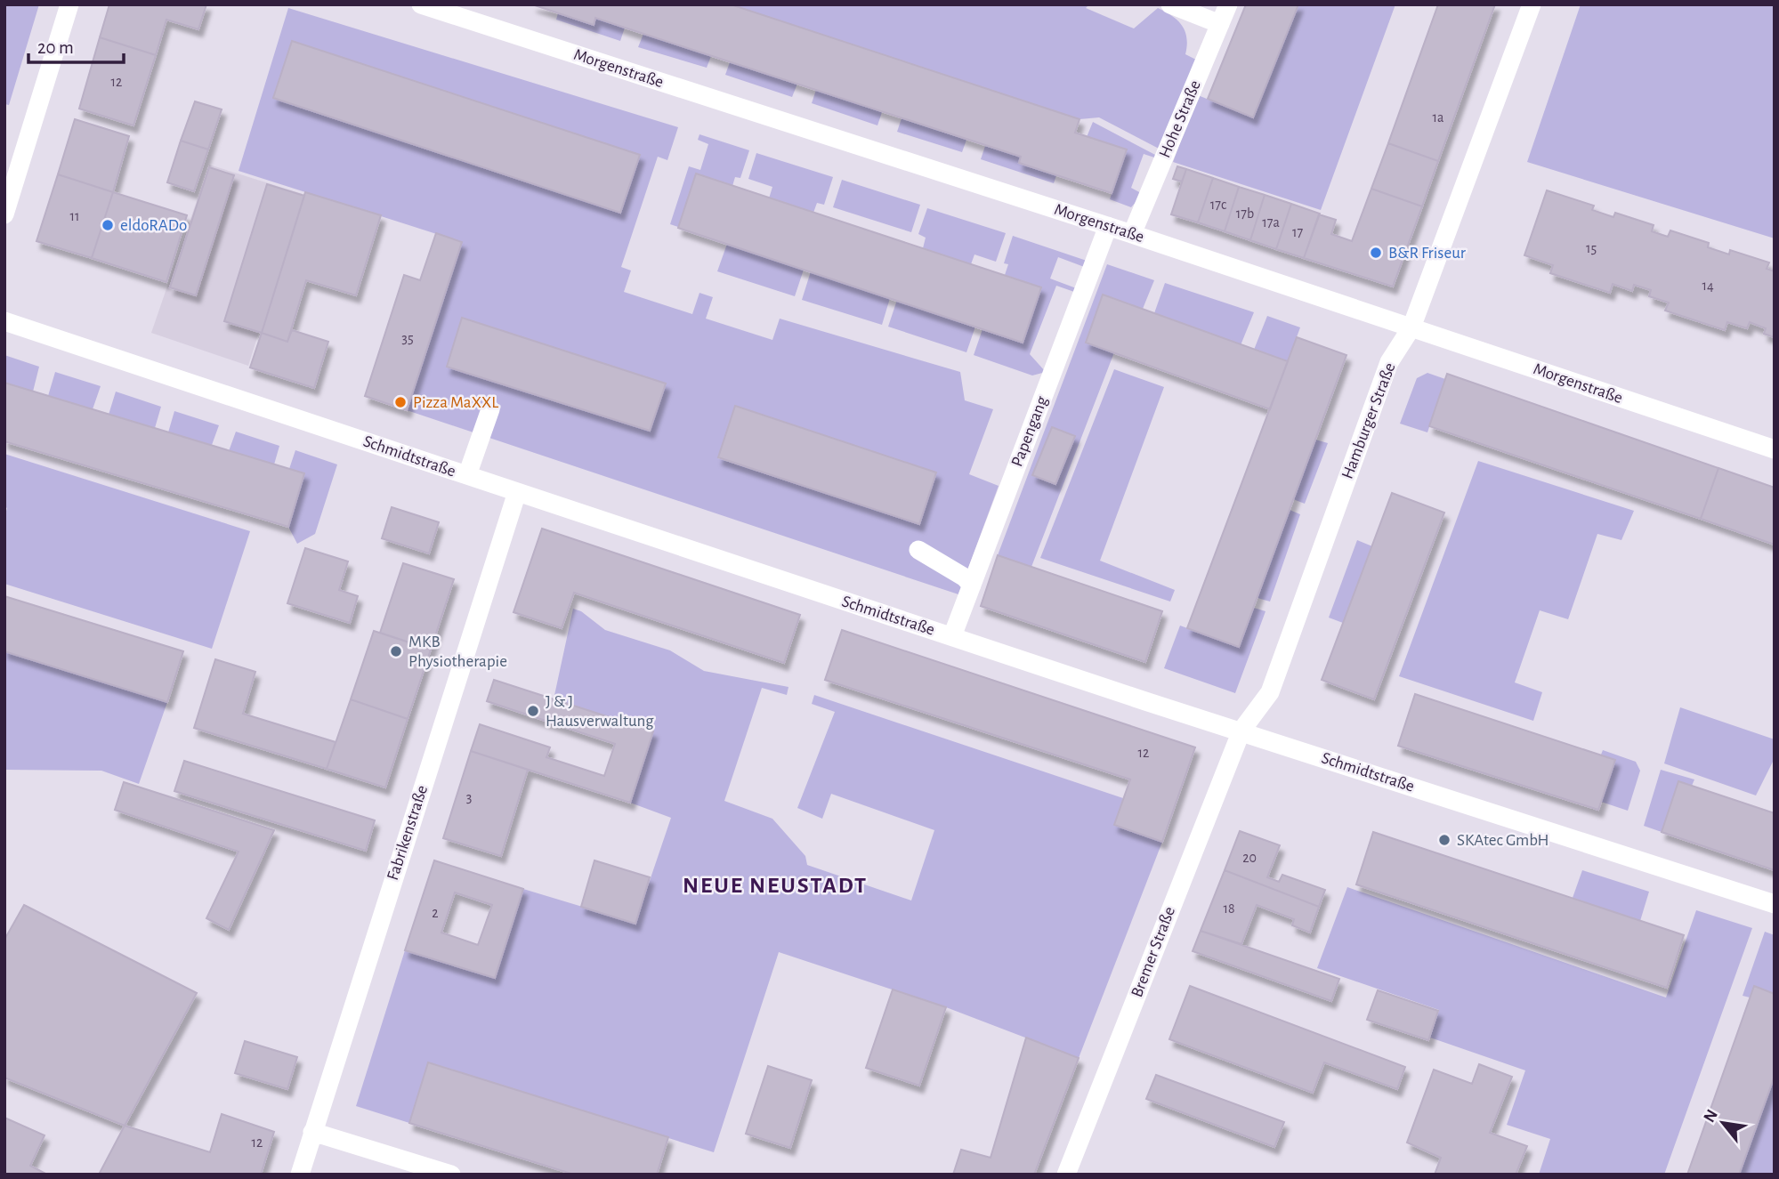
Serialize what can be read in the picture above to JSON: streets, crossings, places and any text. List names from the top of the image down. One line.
{"streets":{"street":["Morgenstraße","Hohe Straße","Hamburger Straße","Papengang","Schmidtstraße","Fabrikenstraße","Bremer Straße"]},"crossings":[["Morgenstraße","Hohe Straße"],["Morgenstraße","Hamburger Straße"],["Morgenstraße","Papengang"],["Hamburger Straße","Schmidtstraße"],["Hamburger Straße","Bremer Straße"],["Papengang","Schmidtstraße"],["Schmidtstraße","Fabrikenstraße"],["Schmidtstraße","Bremer Straße"]],"districts":["NEUE NEUSTADT"],"places":["eldoRADo","B&R Friseur","Pizza MaXXL","MKB Physiotherapie","J & J Hausverwaltung","SKAtec GmbH"],"house_numbers":["12","1a","17c","17b","11","17a","17","15","14","35","12","3","20","18","2","12"],"scale_bar":"20 m","north":"top left"}
